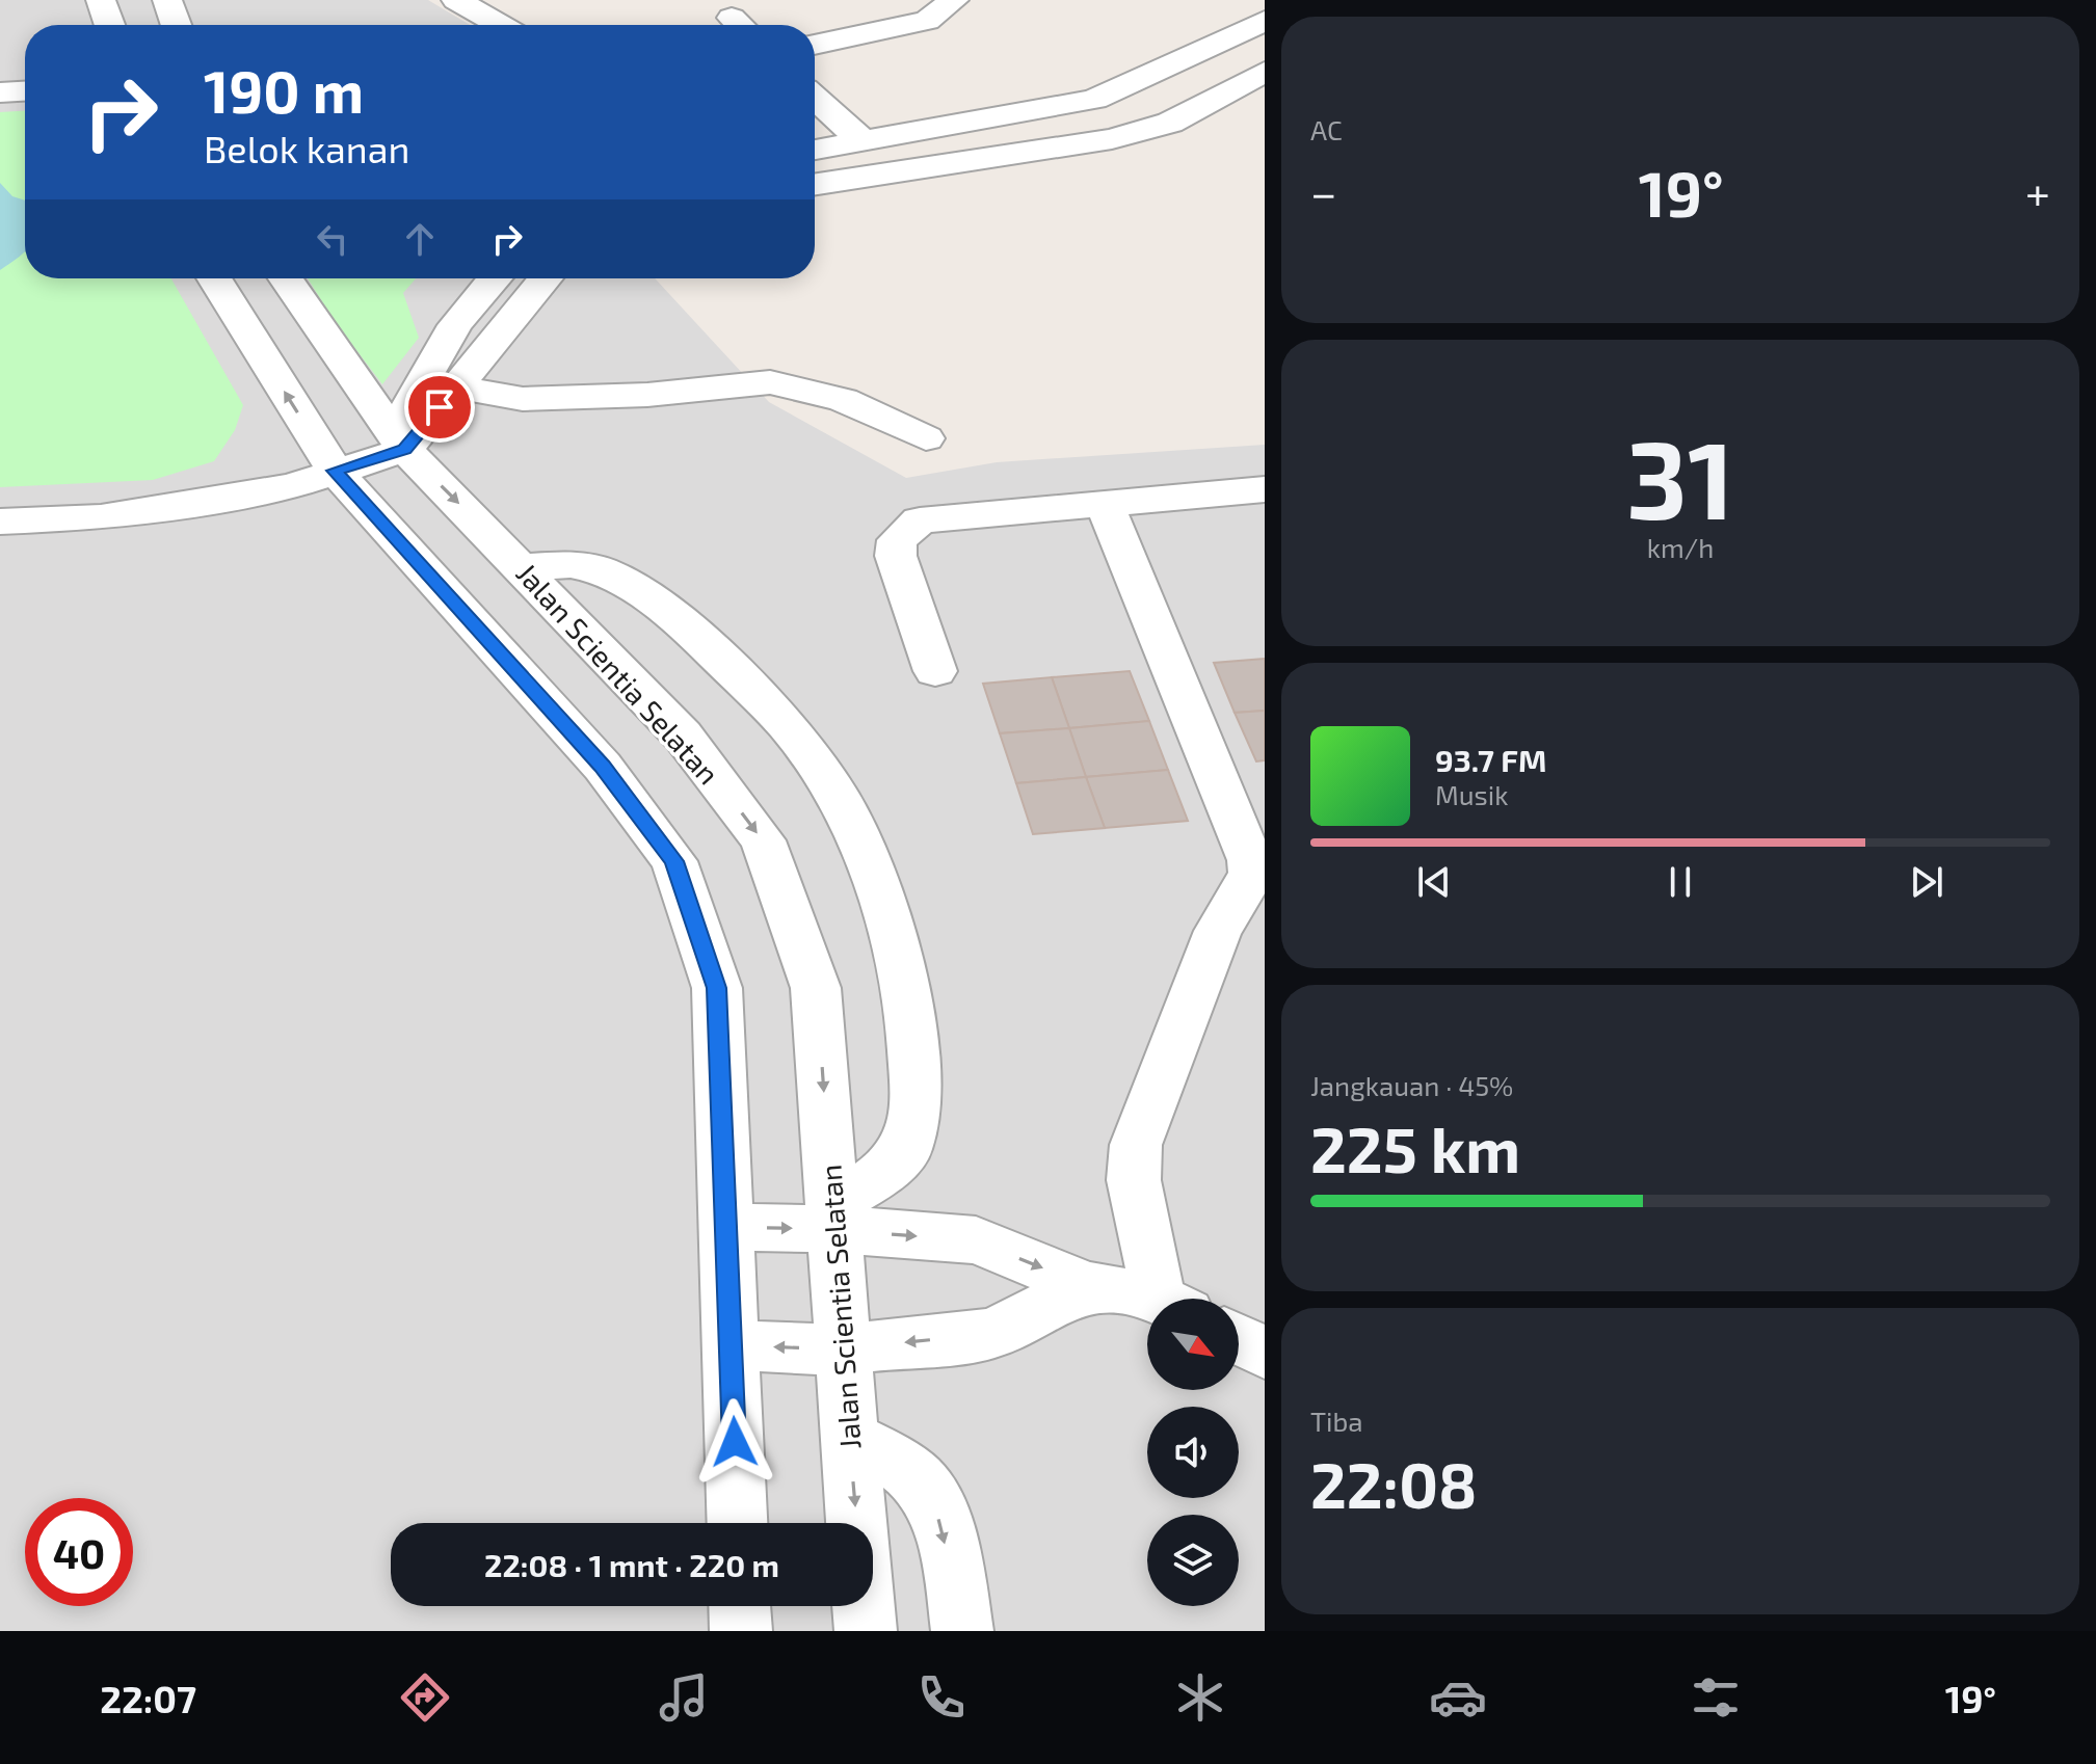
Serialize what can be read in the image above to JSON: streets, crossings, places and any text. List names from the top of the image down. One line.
{"streets":{"street":["Jalan Scientia Selatan"]},"north":"bottom right","page":{"tile":["AC",["31","km/h"],["Jangkauan · 45%","225 km"],["Tiba","22:08"]],"turn":["190 m","Belok kanan"],"heat":["−","19°","+"],"song":["93.7 FM","Musik"],"limit":"40","trip":"22:08 · 1 mnt · 220 m","tabs":["22:07","19°"]}}
